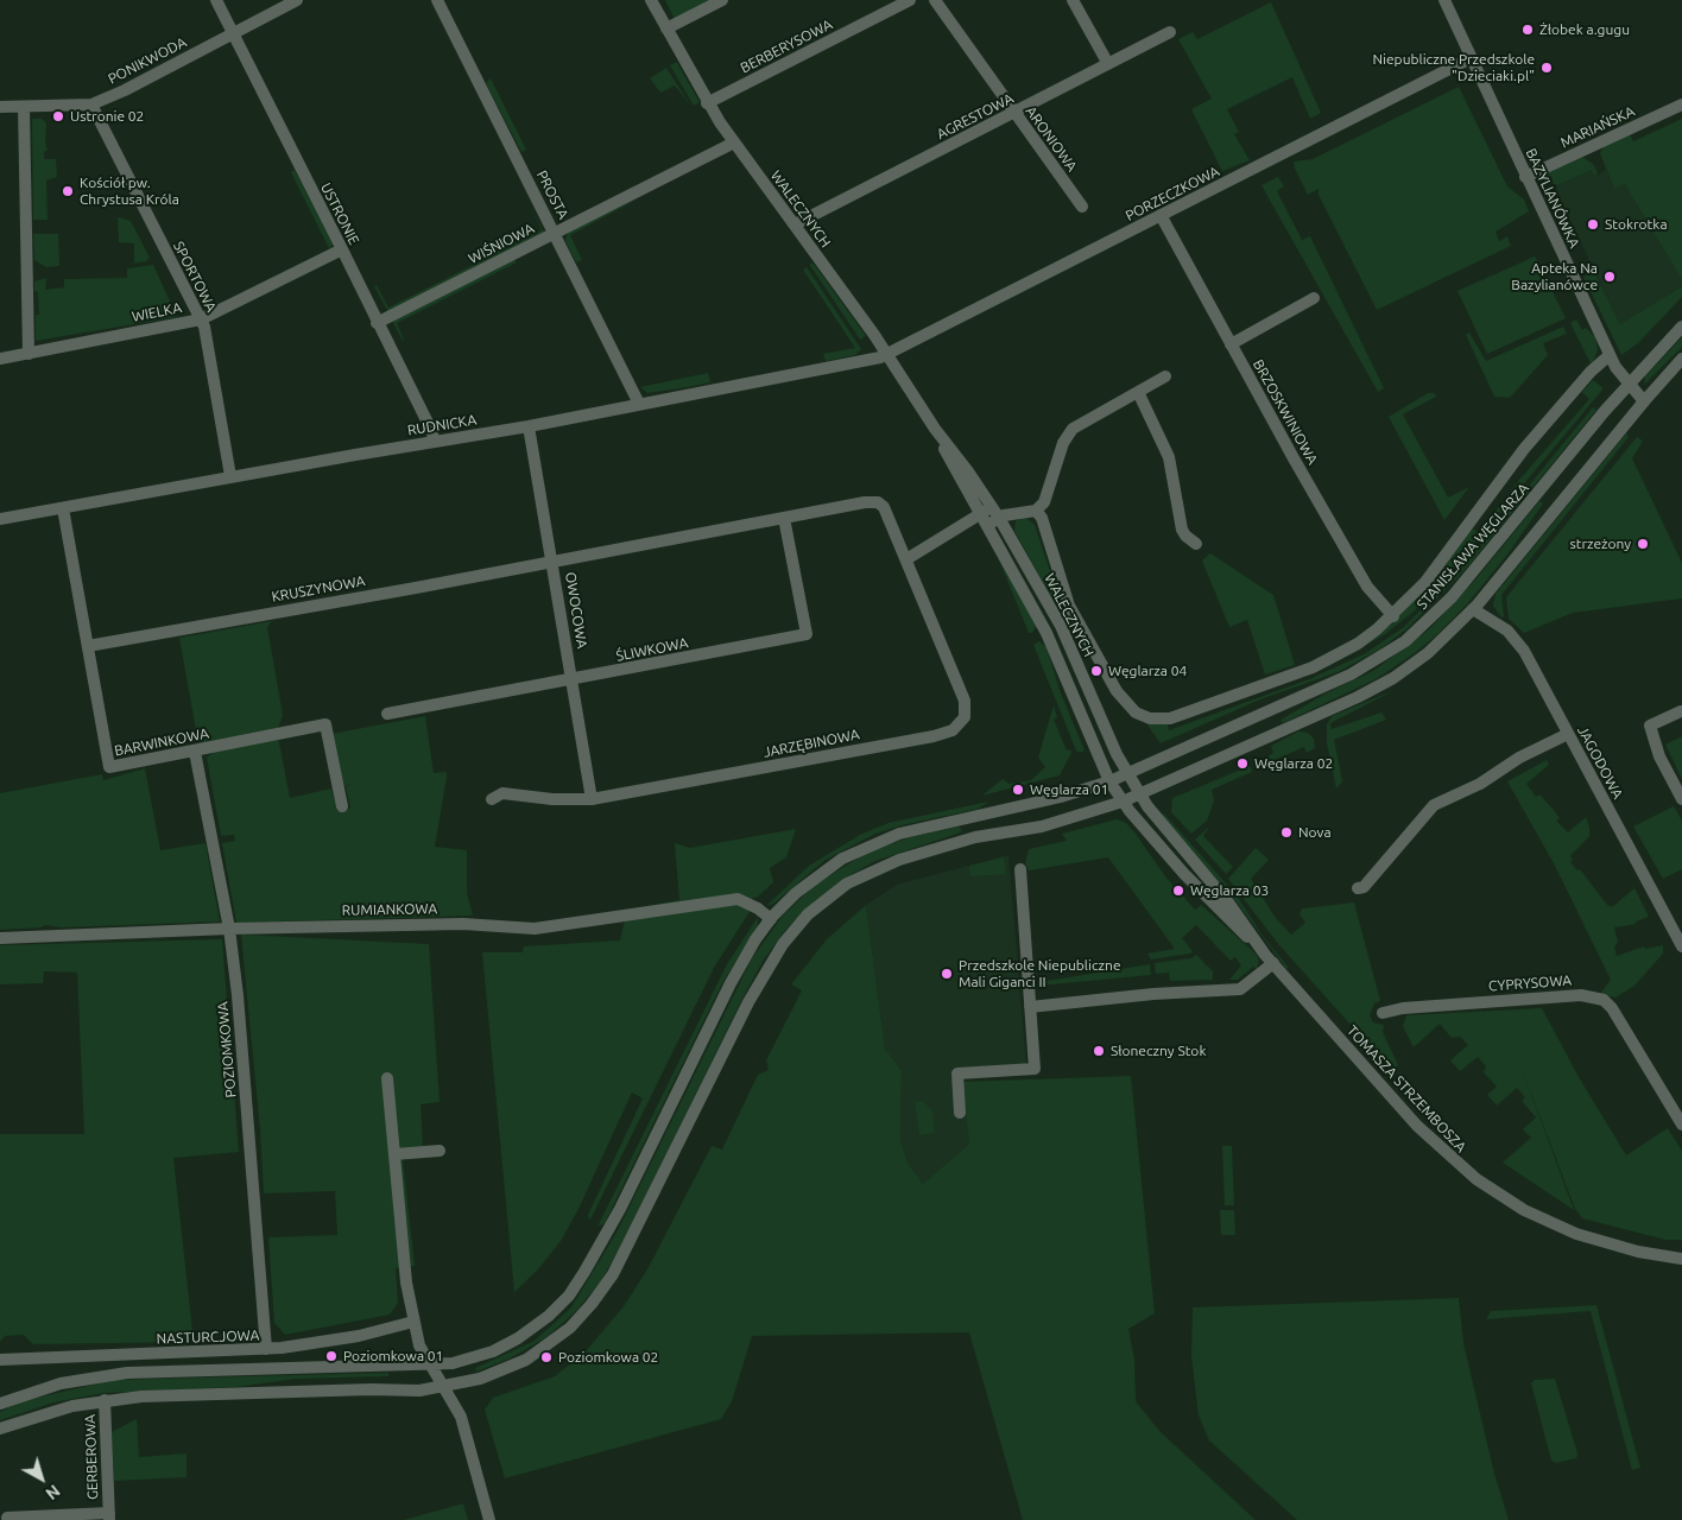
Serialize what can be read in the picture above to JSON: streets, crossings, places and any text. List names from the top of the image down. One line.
{"streets":{"street":["BERBERYSOWA","PONIKWODA","AGRESTOWA","MARIAŃSKA","ARONIOWA","PORZECZKOWA","PROSTA","BAZYLIANÓWKA","WALECZNYCH","USTRONIE","WIŚNIOWA","SPORTOWA","WIELKA","BRZOSKWINIOWA","RUDNICKA","STANISŁAWA WĘGLARZA","KRUSZYNOWA","OWOCOWA","ŚLIWKOWA","BARWINKOWA","JARZĘBINOWA","JAGODOWA","RUMIANKOWA","CYPRYSOWA","POZIOMKOWA","TOMASZA STRZEMBOSZA","NASTURCJOWA","GERBEROWA"]},"crossings":[["BERBERYSOWA","WALECZNYCH"],["PONIKWODA","USTRONIE"],["PONIKWODA","SPORTOWA"],["AGRESTOWA","ARONIOWA"],["AGRESTOWA","WALECZNYCH"],["MARIAŃSKA","BAZYLIANÓWKA"],["PORZECZKOWA","BAZYLIANÓWKA"],["PORZECZKOWA","WALECZNYCH"],["PORZECZKOWA","BRZOSKWINIOWA"],["PORZECZKOWA","RUDNICKA"],["PROSTA","WIŚNIOWA"],["PROSTA","RUDNICKA"],["BAZYLIANÓWKA","STANISŁAWA WĘGLARZA"],["WALECZNYCH","WIŚNIOWA"],["WALECZNYCH","BRZOSKWINIOWA"],["WALECZNYCH","RUDNICKA"],["WALECZNYCH","STANISŁAWA WĘGLARZA"],["WALECZNYCH","TOMASZA STRZEMBOSZA"],["USTRONIE","WIŚNIOWA"],["USTRONIE","WIELKA"],["USTRONIE","RUDNICKA"],["SPORTOWA","WIELKA"],["SPORTOWA","RUDNICKA"],["RUDNICKA","OWOCOWA"],["RUDNICKA","BARWINKOWA"],["STANISŁAWA WĘGLARZA","RUMIANKOWA"],["KRUSZYNOWA","OWOCOWA"],["KRUSZYNOWA","BARWINKOWA"],["KRUSZYNOWA","JARZĘBINOWA"],["OWOCOWA","ŚLIWKOWA"],["OWOCOWA","JARZĘBINOWA"],["ŚLIWKOWA","JARZĘBINOWA"],["BARWINKOWA","POZIOMKOWA"],["RUMIANKOWA","POZIOMKOWA"],["POZIOMKOWA","NASTURCJOWA"]],"places":["Żłobek a.gugu","Niepubliczne Przedszkole \"Dzieciaki.pl\"","Ustronie 02","Kościół pw. Chrystusa Króla","Stokrotka","Apteka Na Bazylianówce","strzeżony","Węglarza 04","Węglarza 02","Węglarza 01","Nova","Węglarza 03","Przedszkole Niepubliczne Mali Giganci II","Słoneczny Stok","Poziomkowa 01","Poziomkowa 02"],"north":"bottom right"}
